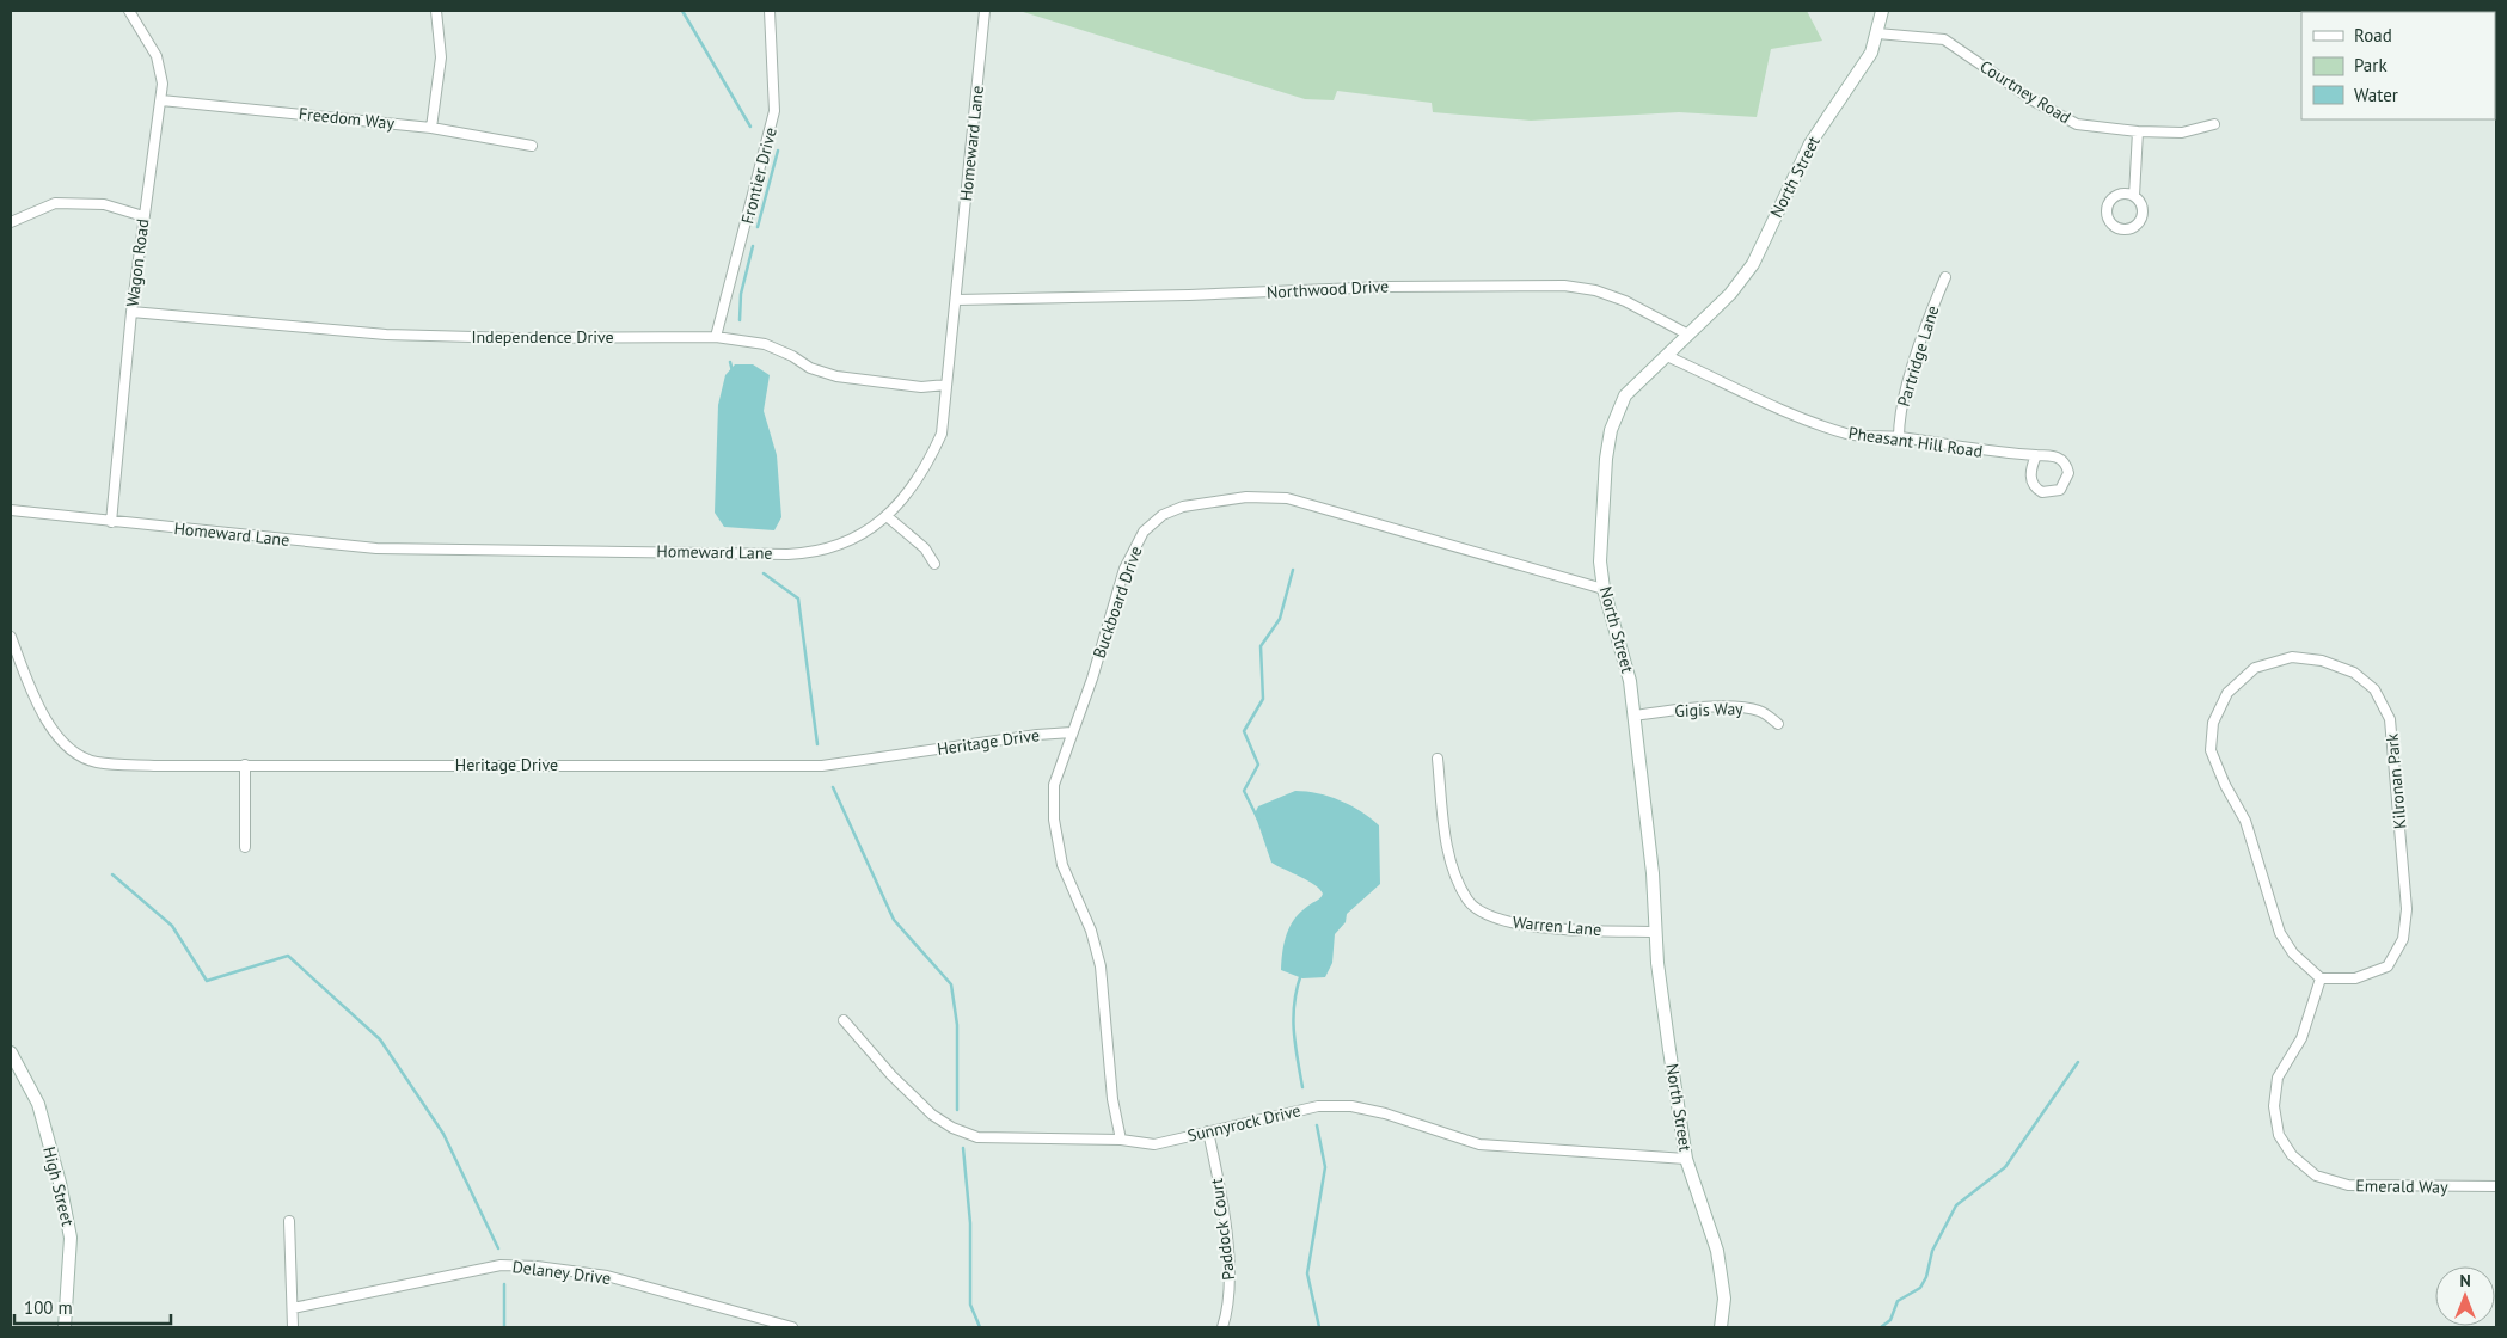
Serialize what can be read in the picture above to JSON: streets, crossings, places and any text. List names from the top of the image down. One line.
{"streets":{"street":["Courtney Road","Freedom Way","Homeward Lane","Frontier Drive","North Street","Wagon Road","Northwood Drive","Independence Drive","Partridge Lane","Pheasant Hill Road","Buckboard Drive","Gigis Way","Heritage Drive","Kilronan Park","Warren Lane","Sunnyrock Drive","High Street","Emerald Way","Paddock Court","Delaney Drive"]},"crossings":[["Courtney Road","North Street"],["Freedom Way","Wagon Road"],["Homeward Lane","Wagon Road"],["Homeward Lane","Northwood Drive"],["Homeward Lane","Independence Drive"],["Frontier Drive","Independence Drive"],["North Street","Northwood Drive"],["North Street","Pheasant Hill Road"],["North Street","Buckboard Drive"],["North Street","Gigis Way"],["North Street","Warren Lane"],["North Street","Sunnyrock Drive"],["Wagon Road","Independence Drive"],["Partridge Lane","Pheasant Hill Road"],["Buckboard Drive","Heritage Drive"],["Buckboard Drive","Sunnyrock Drive"],["Kilronan Park","Emerald Way"],["Sunnyrock Drive","Paddock Court"]],"legend":["Road","Park","Water"],"scale_bar":"100 m","north":"top"}
